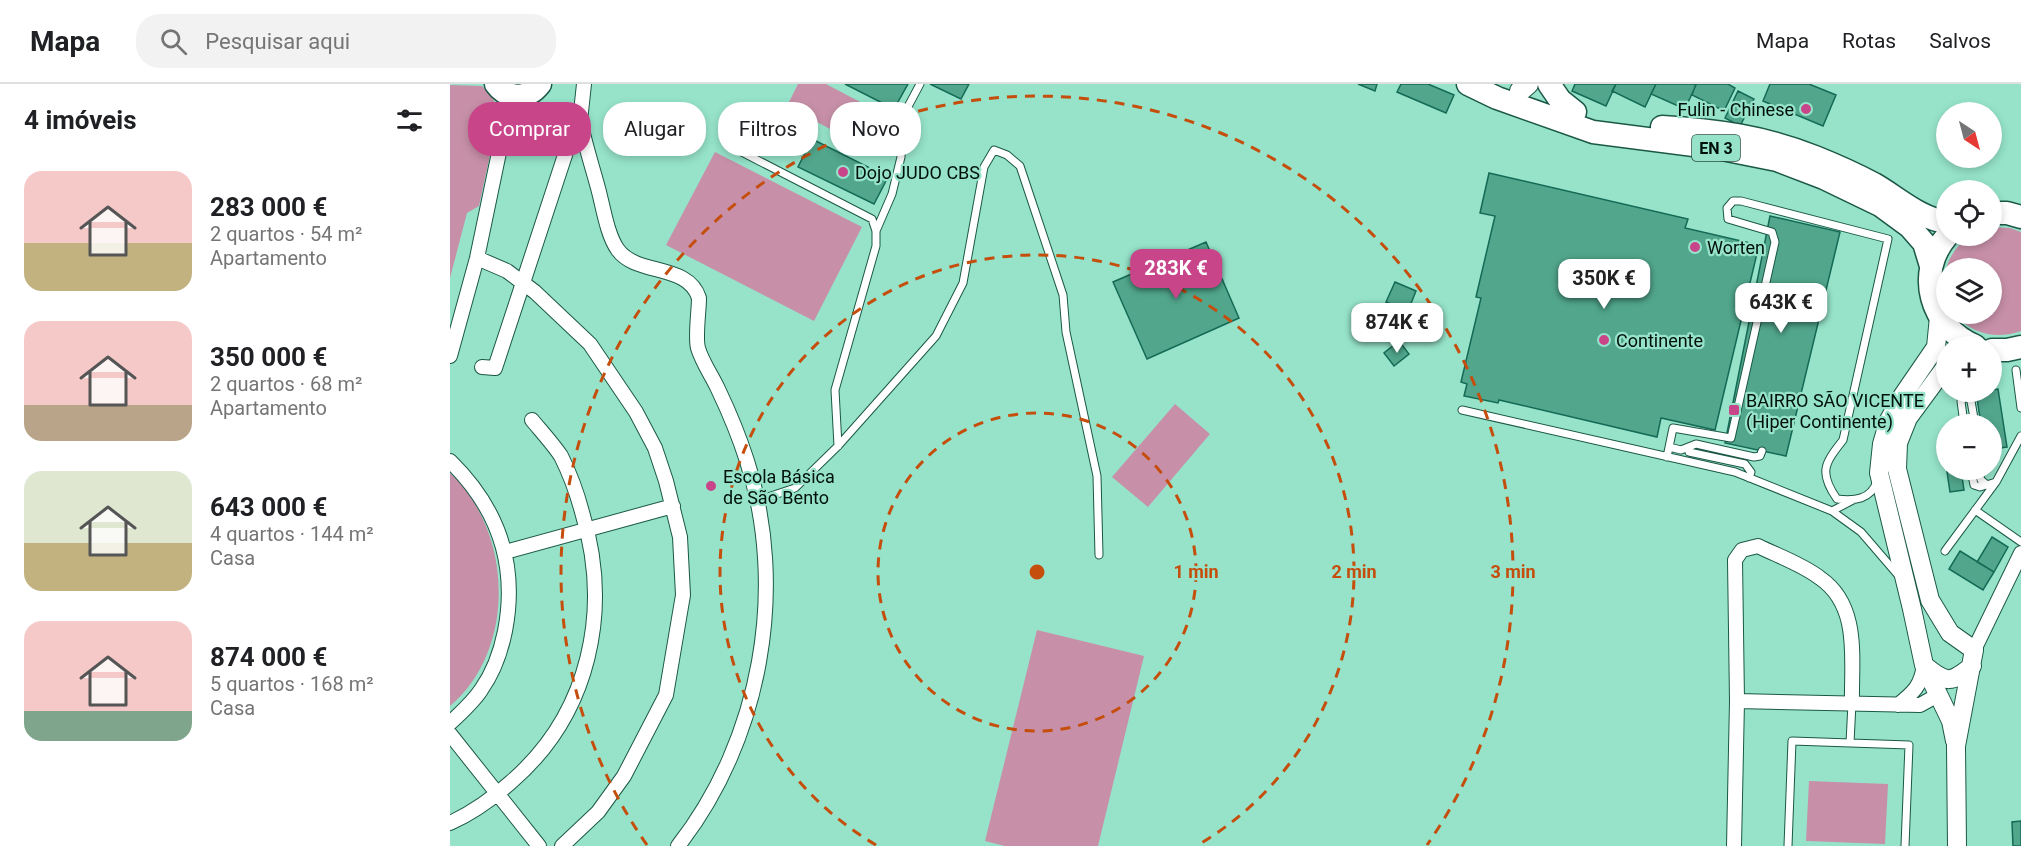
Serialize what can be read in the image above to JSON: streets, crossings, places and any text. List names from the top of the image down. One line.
{"streets":{"main road":["EN 3"]},"places":{"other":["Fulin - Chinese","Dojo JUDO CBS","Worten","Continente","Escola Básica de São Bento"],"transit":["BAIRRO SÃO VICENTE (Hiper Continente)"]},"north":"bottom right","page":{"header":"Mapa","search":"Pesquisar aqui","nav":["Mapa","Rotas","Salvos"],"heading":"4 imóveis","map_buttons":["+","−"],"chip":["Comprar","Alugar","Filtros","Novo"],"list":[{"name":"283 000 €","note":"2 quartos · 54 m² · Apartamento"},{"name":"350 000 €","note":"2 quartos · 68 m² · Apartamento"},{"name":"643 000 €","note":"4 quartos · 144 m² · Casa"},{"name":"874 000 €","note":"5 quartos · 168 m² · Casa"}],"price":["283K €","350K €","643K €","874K €"]},"rings":["1 min","2 min","3 min"]}
